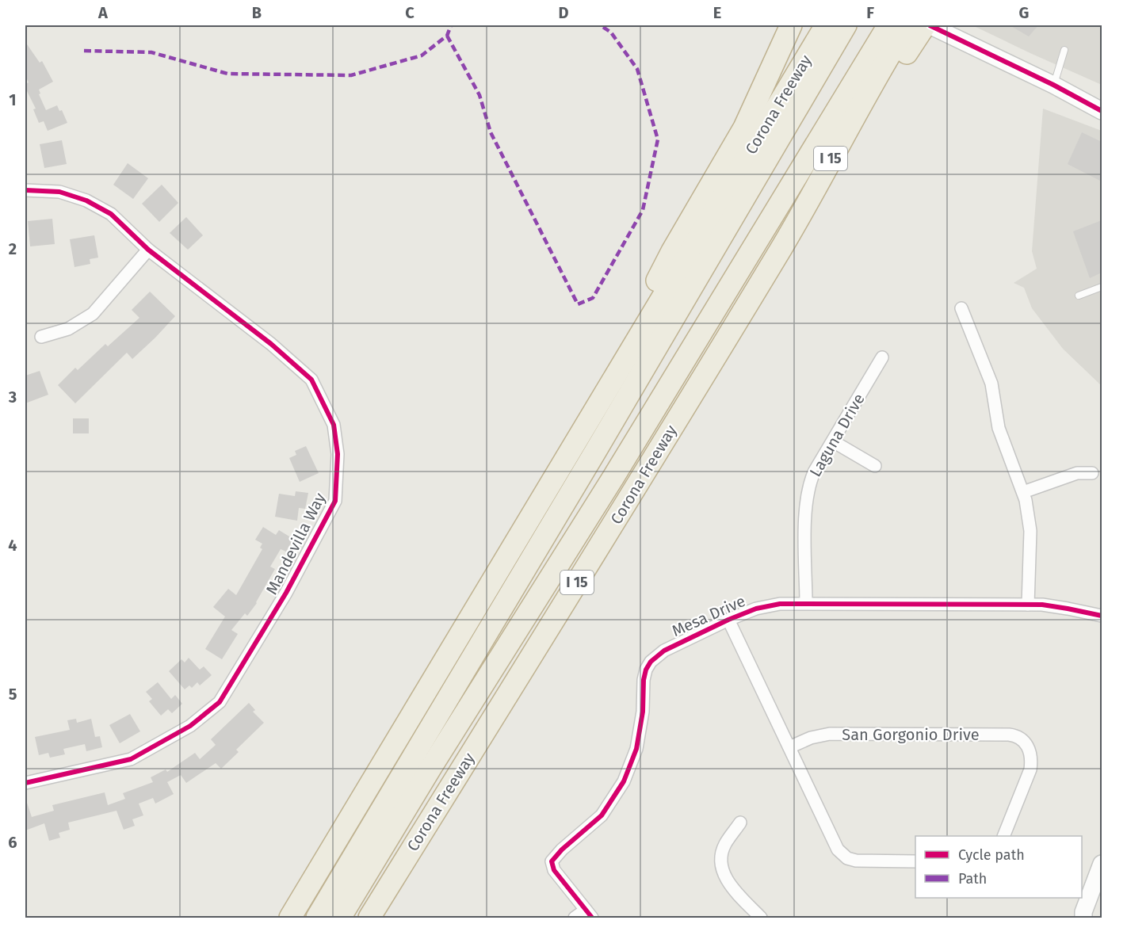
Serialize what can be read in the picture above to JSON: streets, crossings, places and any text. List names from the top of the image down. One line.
{"streets":{"highway":["Corona Freeway","I 15"],"street":["Laguna Drive","Mandevilla Way","Mesa Drive","San Gorgonio Drive"]},"crossings":[["Laguna Drive","Mesa Drive"]],"legend":["Cycle path","Path"],"grid":{"columns":["A","B","C","D","E","F","G"],"rows":["1","2","3","4","5","6"]}}
